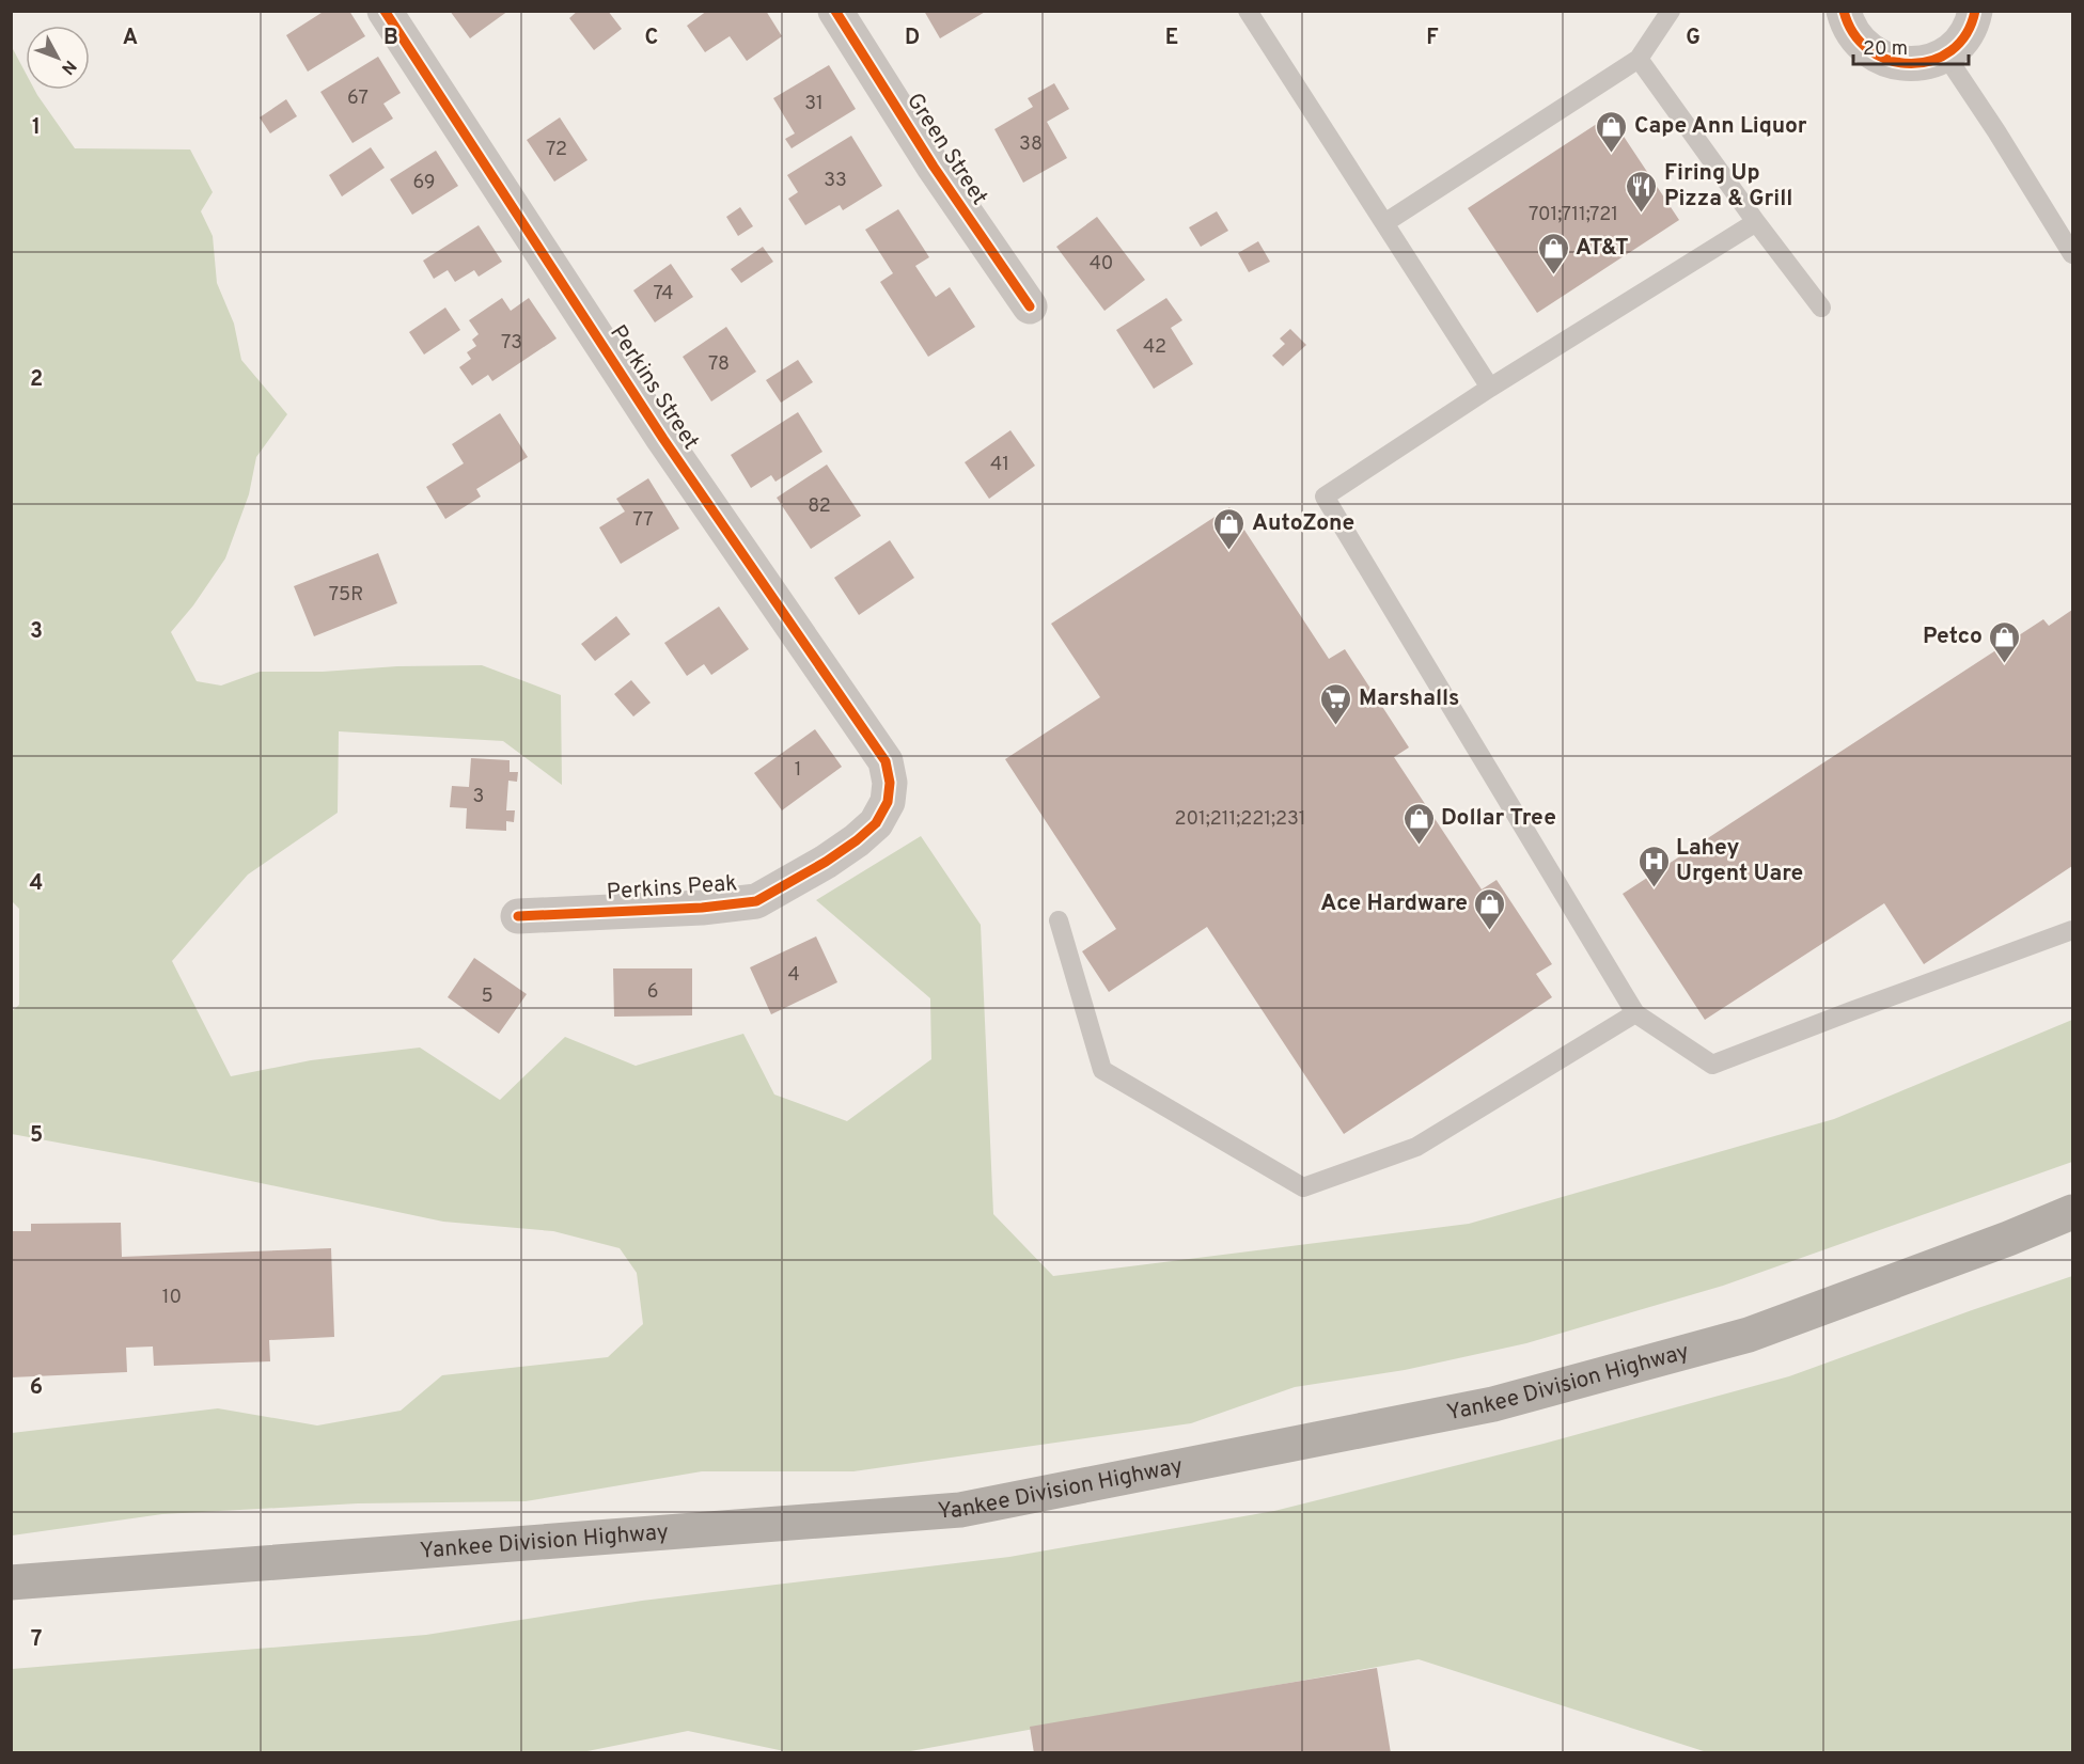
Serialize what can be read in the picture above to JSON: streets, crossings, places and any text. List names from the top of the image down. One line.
{"streets":{"highway":["Yankee Division Highway"],"street":["Green Street","Perkins Street","Perkins Peak"]},"crossings":[["Perkins Street","Perkins Peak"]],"places":{"shop":["Cape Ann Liquor","AT&T","AutoZone","Petco","Dollar Tree","Ace Hardware"],"restaurant":["Firing Up Pizza & Grill"],"supermarket":["Marshalls"],"hospital":["Lahey Urgent Uare"]},"house_numbers":["67","31","38","72","33","69","701;711;721","40","74","73","42","78","41","82","77","75R","1","3","201;211;221;231","4","6","5","10"],"scale_bar":"20 m","north":"bottom right","grid":{"columns":["A","B","C","D","E","F","G"],"rows":["1","2","3","4","5","6","7"]}}
